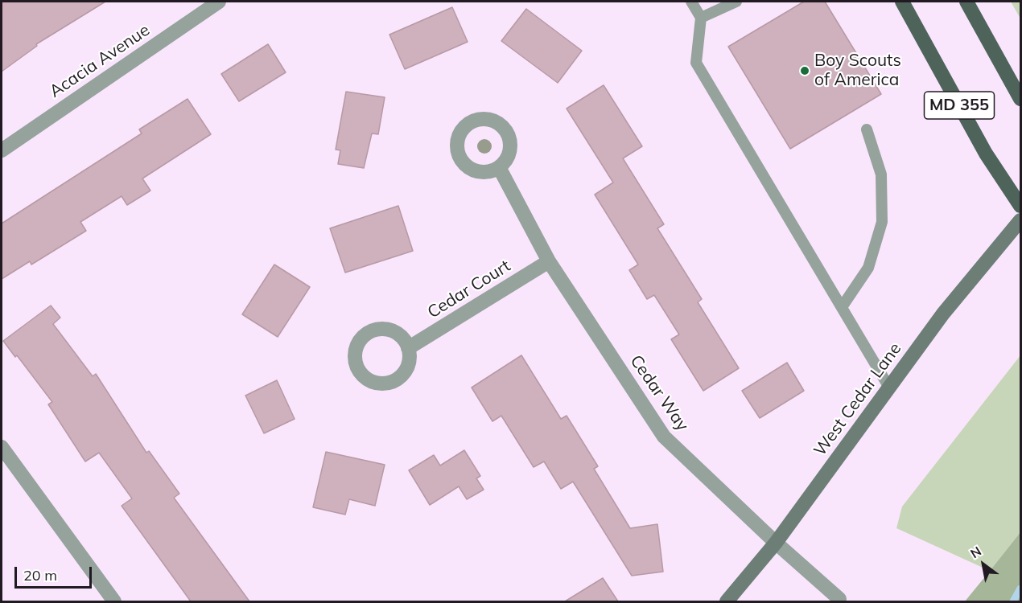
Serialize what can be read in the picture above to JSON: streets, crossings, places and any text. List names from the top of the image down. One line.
{"streets":{"main road":["MD 355","West Cedar Lane"],"street":["Acacia Avenue","Cedar Court","Cedar Way"]},"crossings":[["Cedar Court","Cedar Way"],["Cedar Way","West Cedar Lane"]],"places":["Boy Scouts of America"],"scale_bar":"20 m","north":"top left"}
